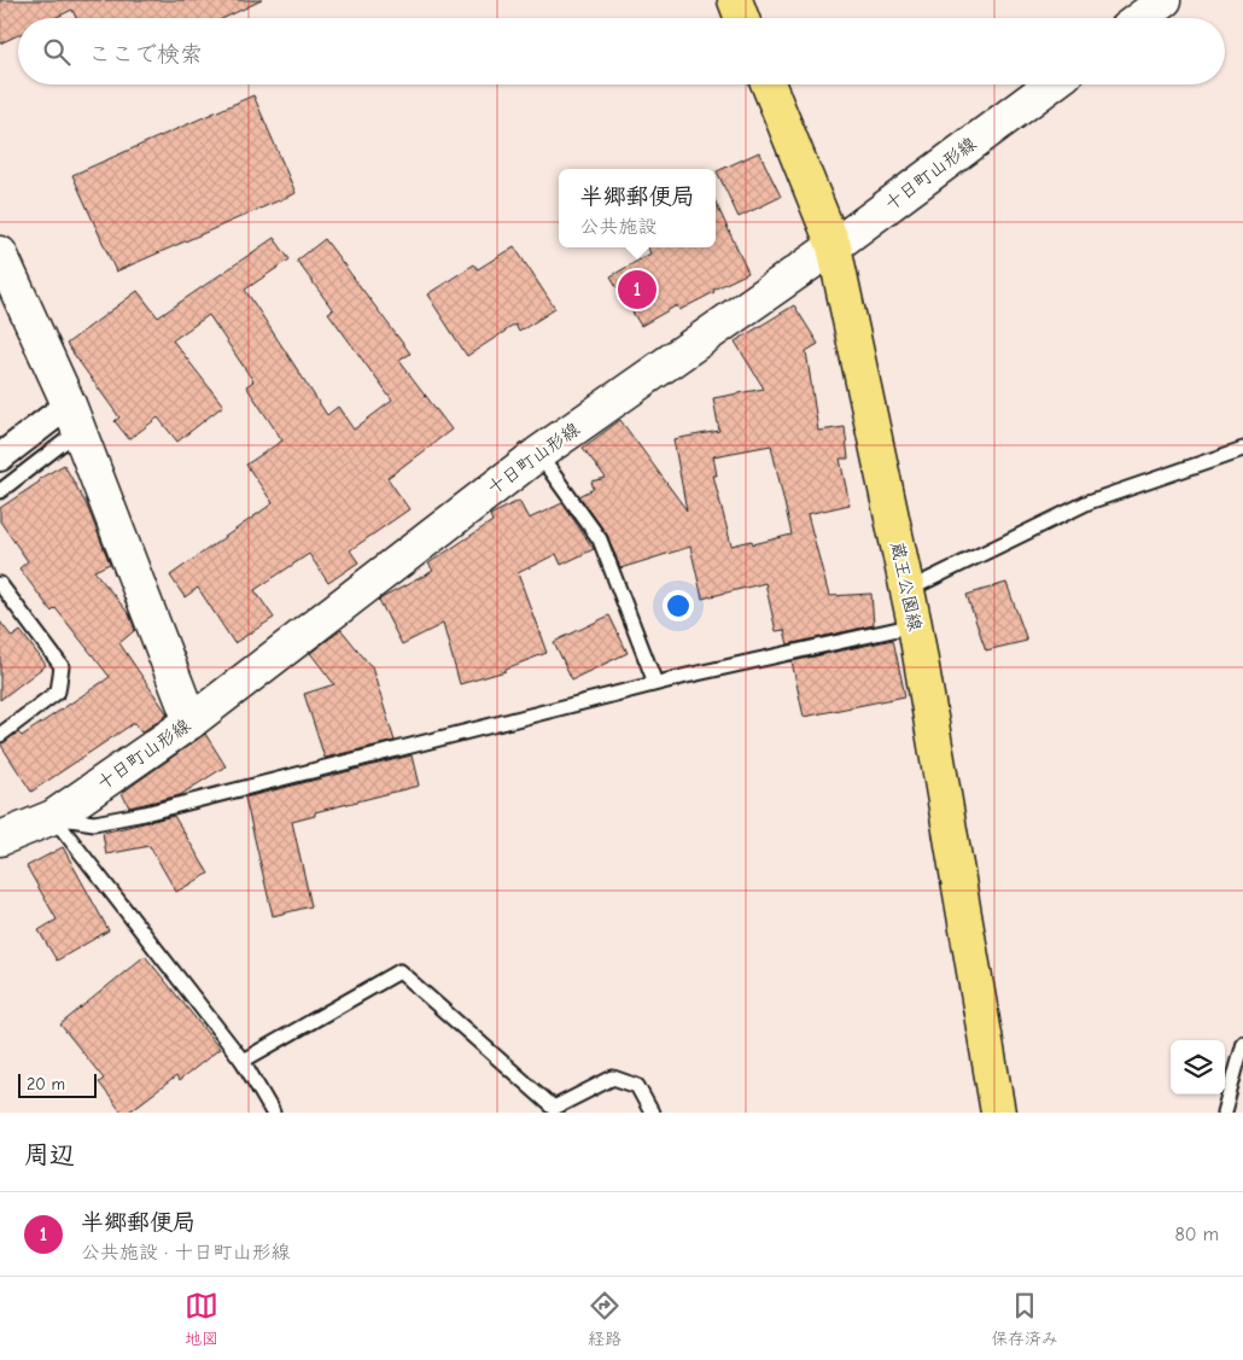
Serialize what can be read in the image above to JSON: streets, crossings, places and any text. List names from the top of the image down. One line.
{"streets":{"main road":["十日町山形線","蔵王公園線"]},"crossings":[["十日町山形線","蔵王公園線"]],"scale_bar":"20 m","page":{"search":"ここで検索","popup":["半郷郵便局","公共施設"],"pins":"1","scale":"20 m","heading":"周辺","list":[{"mark":"1","name":"半郷郵便局","note":"公共施設 · 十日町山形線","value":"80 m"}],"nav":["地図","経路","保存済み"]}}
